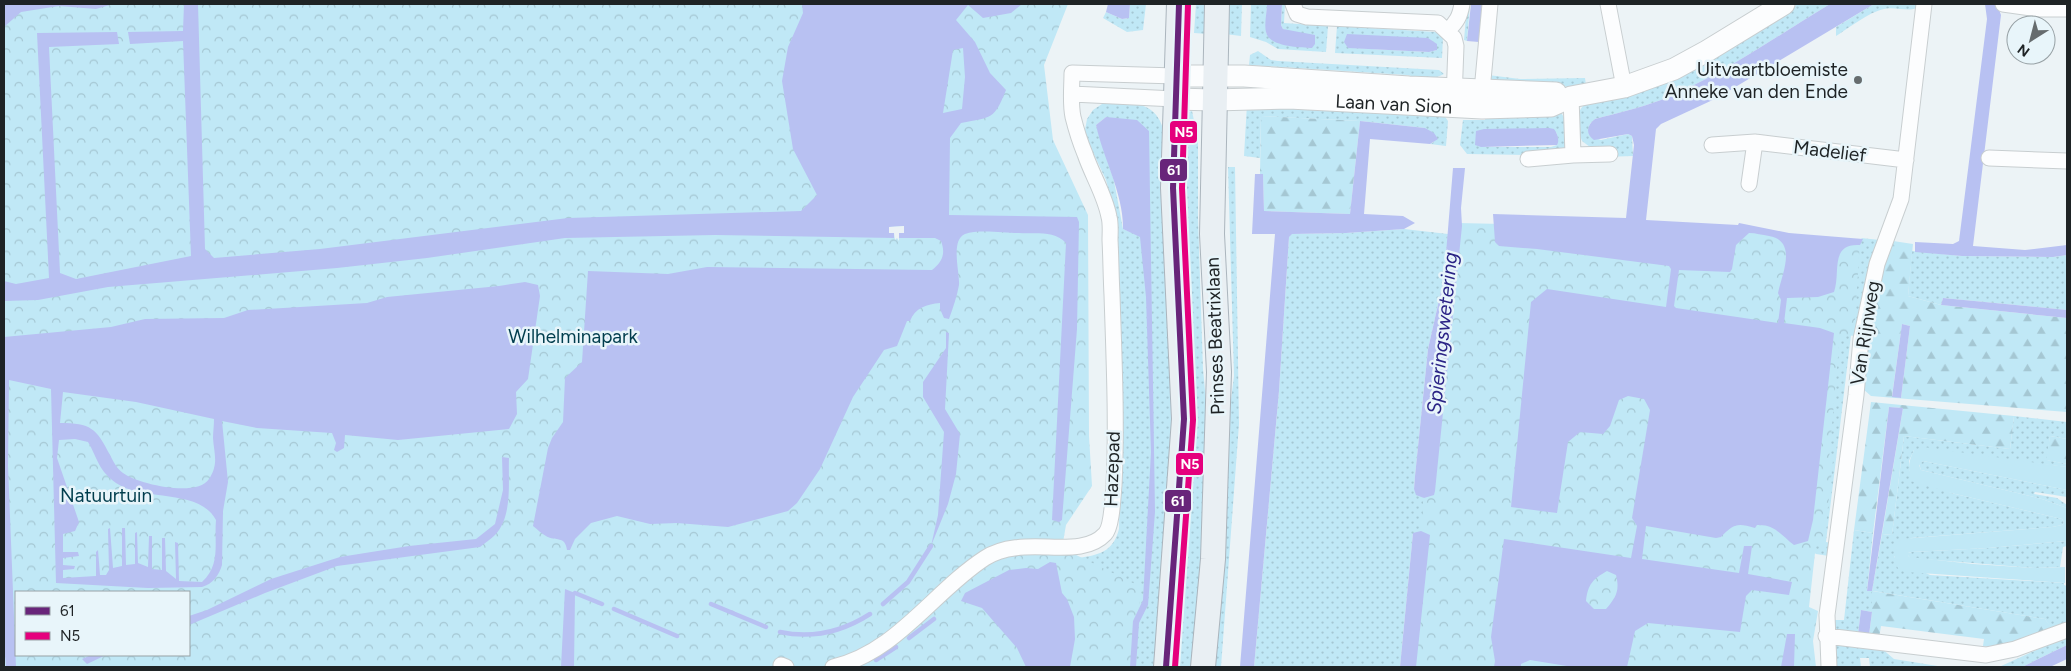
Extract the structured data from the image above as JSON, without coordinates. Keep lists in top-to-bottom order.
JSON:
{
  "streets": {
    "main road": ["Prinses Beatrixlaan"],
    "street": [
      "Laan van Sion",
      "Madelief",
      "Van Rijnweg",
      "Hazepad"
    ]
  },
  "crossings": [
    ["Laan van Sion", "Prinses Beatrixlaan"],
    ["Laan van Sion", "Hazepad"],
    ["Madelief", "Van Rijnweg"],
    ["Prinses Beatrixlaan", "Hazepad"]
  ],
  "water": ["Spieringswetering"],
  "parks": ["Wilhelminapark", "Natuurtuin"],
  "places": ["Uitvaartbloemiste Anneke van den Ende"],
  "lines": ["transit line 61", "transit line N5"],
  "legend": ["61", "N5"],
  "north": "bottom left"
}
